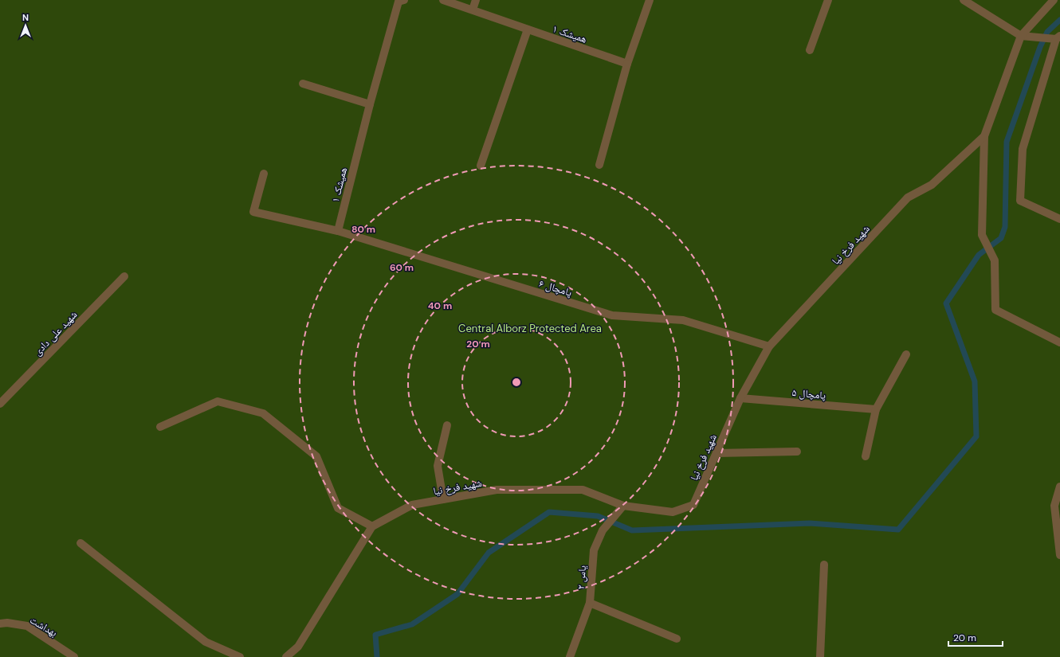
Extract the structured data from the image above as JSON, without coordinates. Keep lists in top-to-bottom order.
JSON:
{
  "streets": {
    "street": [
      "همیشک ۱",
      "شهید فرخ نیا",
      "پامچال ۶",
      "شهید علی دادی",
      "پامچال ۵",
      "یاس ۲",
      "بهداشت"
    ]
  },
  "crossings": [
    ["همیشک ۱", "پامچال ۶"],
    ["شهید فرخ نیا", "پامچال ۶"],
    ["شهید فرخ نیا", "پامچال ۵"],
    ["شهید فرخ نیا", "یاس ۲"]
  ],
  "parks": ["Central Alborz Protected Area"],
  "scale_bar": "20 m",
  "north": "top",
  "rings": [
    "80 m",
    "60 m",
    "40 m",
    "20 m"
  ]
}
